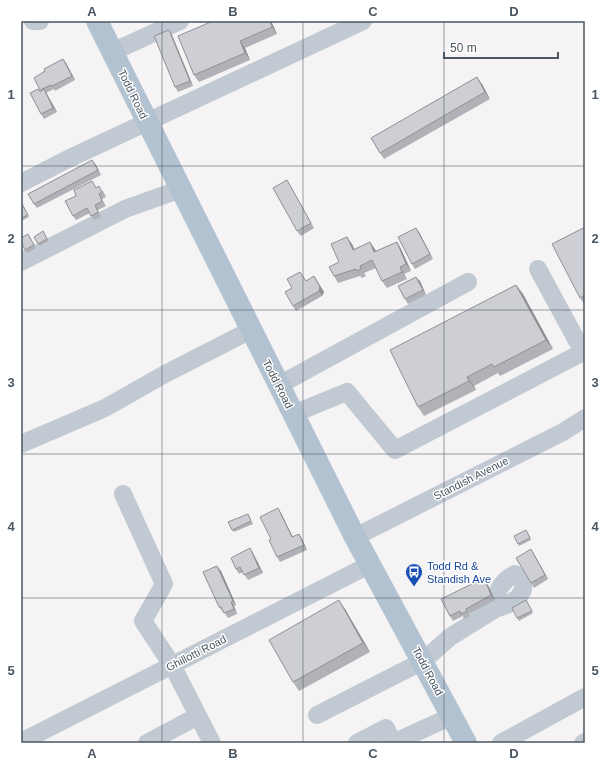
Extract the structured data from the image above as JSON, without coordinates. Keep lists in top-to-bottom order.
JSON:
{
  "streets": {
    "main road": ["Todd Road"],
    "street": ["Standish Avenue", "Ghillotti Road"]
  },
  "crossings": [
    ["Todd Road", "Standish Avenue"],
    ["Todd Road", "Ghillotti Road"]
  ],
  "places": {
    "bus stop": ["Todd Rd & Standish Ave"]
  },
  "scale_bar": "50 m",
  "grid": {
    "columns": [
      "A",
      "B",
      "C",
      "D"
    ],
    "rows": [
      "1",
      "2",
      "3",
      "4",
      "5"
    ]
  }
}
